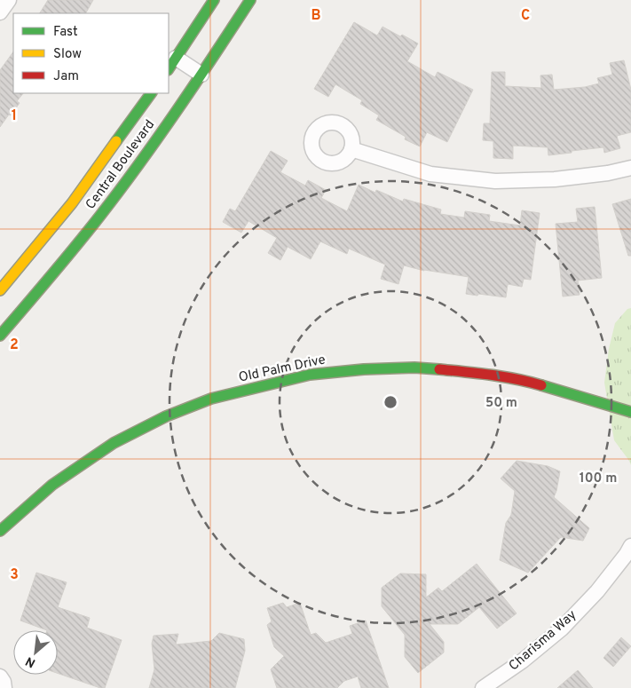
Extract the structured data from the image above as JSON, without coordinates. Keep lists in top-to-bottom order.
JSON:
{
  "streets": {
    "street": ["Central Boulevard", "Old Palm Drive", "Charisma Way"]
  },
  "legend": ["Fast", "Slow", "Jam"],
  "north": "bottom left",
  "grid": {
    "columns": ["B", "C"],
    "rows": ["1", "2", "3"]
  },
  "rings": ["50 m", "100 m"]
}
